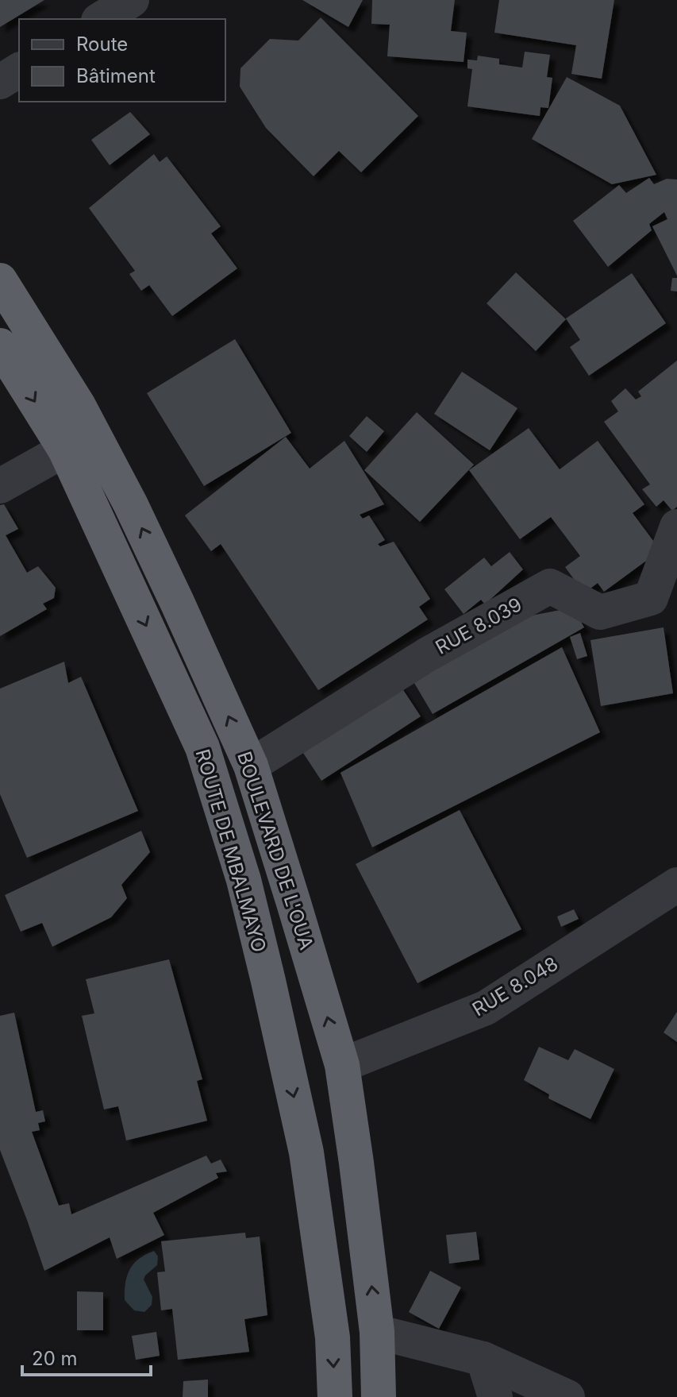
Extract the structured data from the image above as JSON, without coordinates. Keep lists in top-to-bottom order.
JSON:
{
  "streets": {
    "highway": ["ROUTE DE MBALMAYO", "BOULEVARD DE L'OUA"],
    "street": ["RUE 8.039", "RUE 8.048"]
  },
  "crossings": [
    ["RUE 8.039", "BOULEVARD DE L'OUA"],
    ["BOULEVARD DE L'OUA", "RUE 8.048"]
  ],
  "one_way": ["ROUTE DE MBALMAYO", "BOULEVARD DE L'OUA"],
  "legend": ["Route", "Bâtiment"],
  "scale_bar": "20 m"
}
